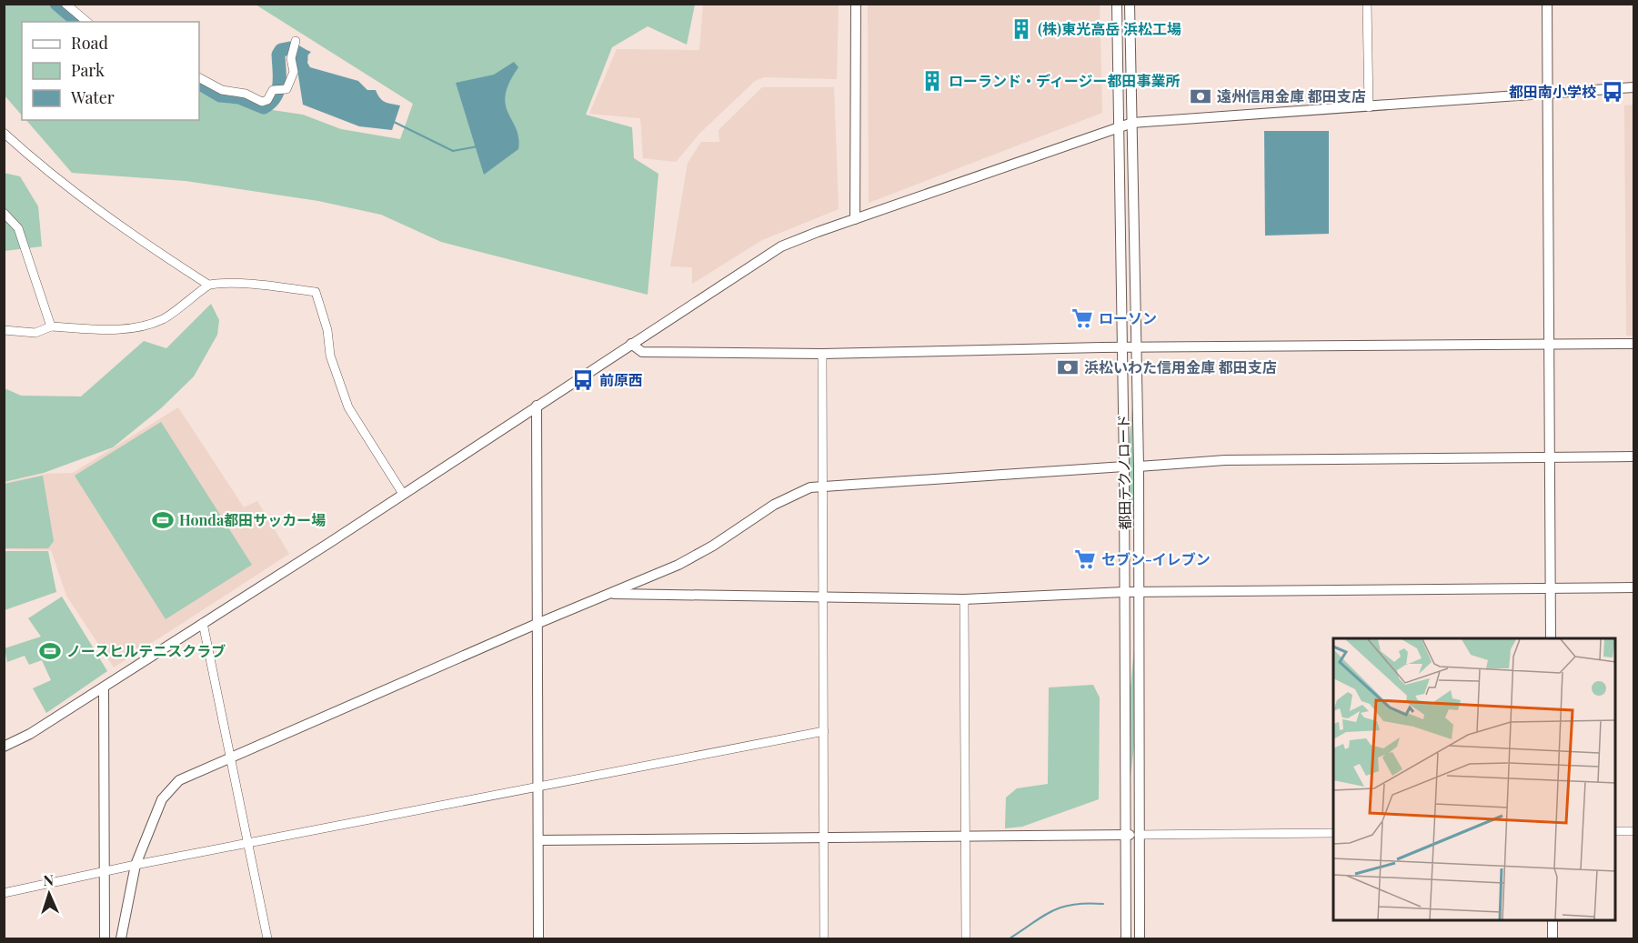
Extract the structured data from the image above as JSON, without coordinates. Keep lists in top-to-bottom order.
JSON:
{
  "streets": {
    "street": ["都田テクノロード"]
  },
  "places": {
    "building": ["(株)東光高岳 浜松工場", "ローランド・ディージー都田事業所"],
    "bus stop": ["都田南小学校", "前原西"],
    "bank": ["遠州信用金庫 都田支店", "浜松いわた信用金庫 都田支店"],
    "supermarket": ["ローソン", "セブン-イレブン"],
    "sports": ["Honda都田サッカー場", "ノースヒルテニスクラブ"]
  },
  "legend": ["Road", "Park", "Water"],
  "north": "top"
}
